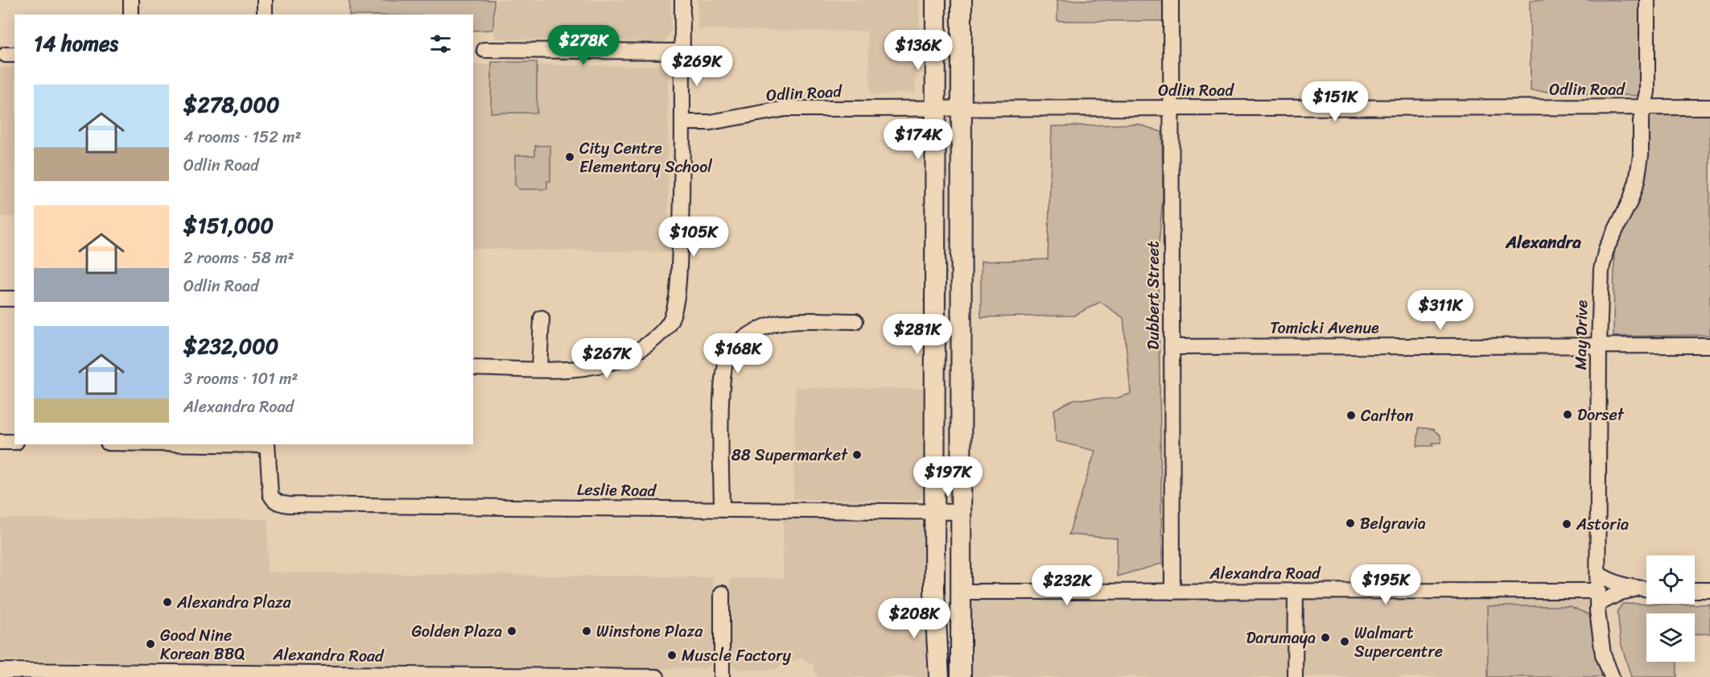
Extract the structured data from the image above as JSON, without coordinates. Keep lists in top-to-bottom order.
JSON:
{
  "streets": {
    "street": [
      "Odlin Road",
      "Dubbert Street",
      "Tomicki Avenue",
      "May Drive",
      "Leslie Road",
      "Alexandra Road"
    ]
  },
  "crossings": [
    ["Odlin Road", "Dubbert Street"],
    ["Odlin Road", "May Drive"],
    ["Dubbert Street", "Tomicki Avenue"],
    ["Dubbert Street", "Alexandra Road"],
    ["Tomicki Avenue", "May Drive"],
    ["May Drive", "Alexandra Road"]
  ],
  "districts": ["Alexandra"],
  "places": [
    "City Centre Elementary School",
    "Dorset",
    "Carlton",
    "88 Supermarket",
    "Belgravia",
    "Astoria",
    "Alexandra Plaza",
    "Golden Plaza",
    "Winstone Plaza",
    "Darumaya",
    "Walmart Supercentre",
    "Good Nine Korean BBQ",
    "Muscle Factory"
  ],
  "page": {
    "heading": "14 homes",
    "price": [
      "$278K",
      "$136K",
      "$269K",
      "$151K",
      "$174K",
      "$105K",
      "$311K",
      "$281K",
      "$168K",
      "$267K",
      "$197K",
      "$195K",
      "$232K",
      "$208K"
    ],
    "list": [
      {
        "name": "$278,000",
        "note": "4 rooms · 152 m² · Odlin Road"
      },
      {
        "name": "$151,000",
        "note": "2 rooms · 58 m² · Odlin Road"
      },
      {
        "name": "$232,000",
        "note": "3 rooms · 101 m² · Alexandra Road"
      }
    ]
  }
}
